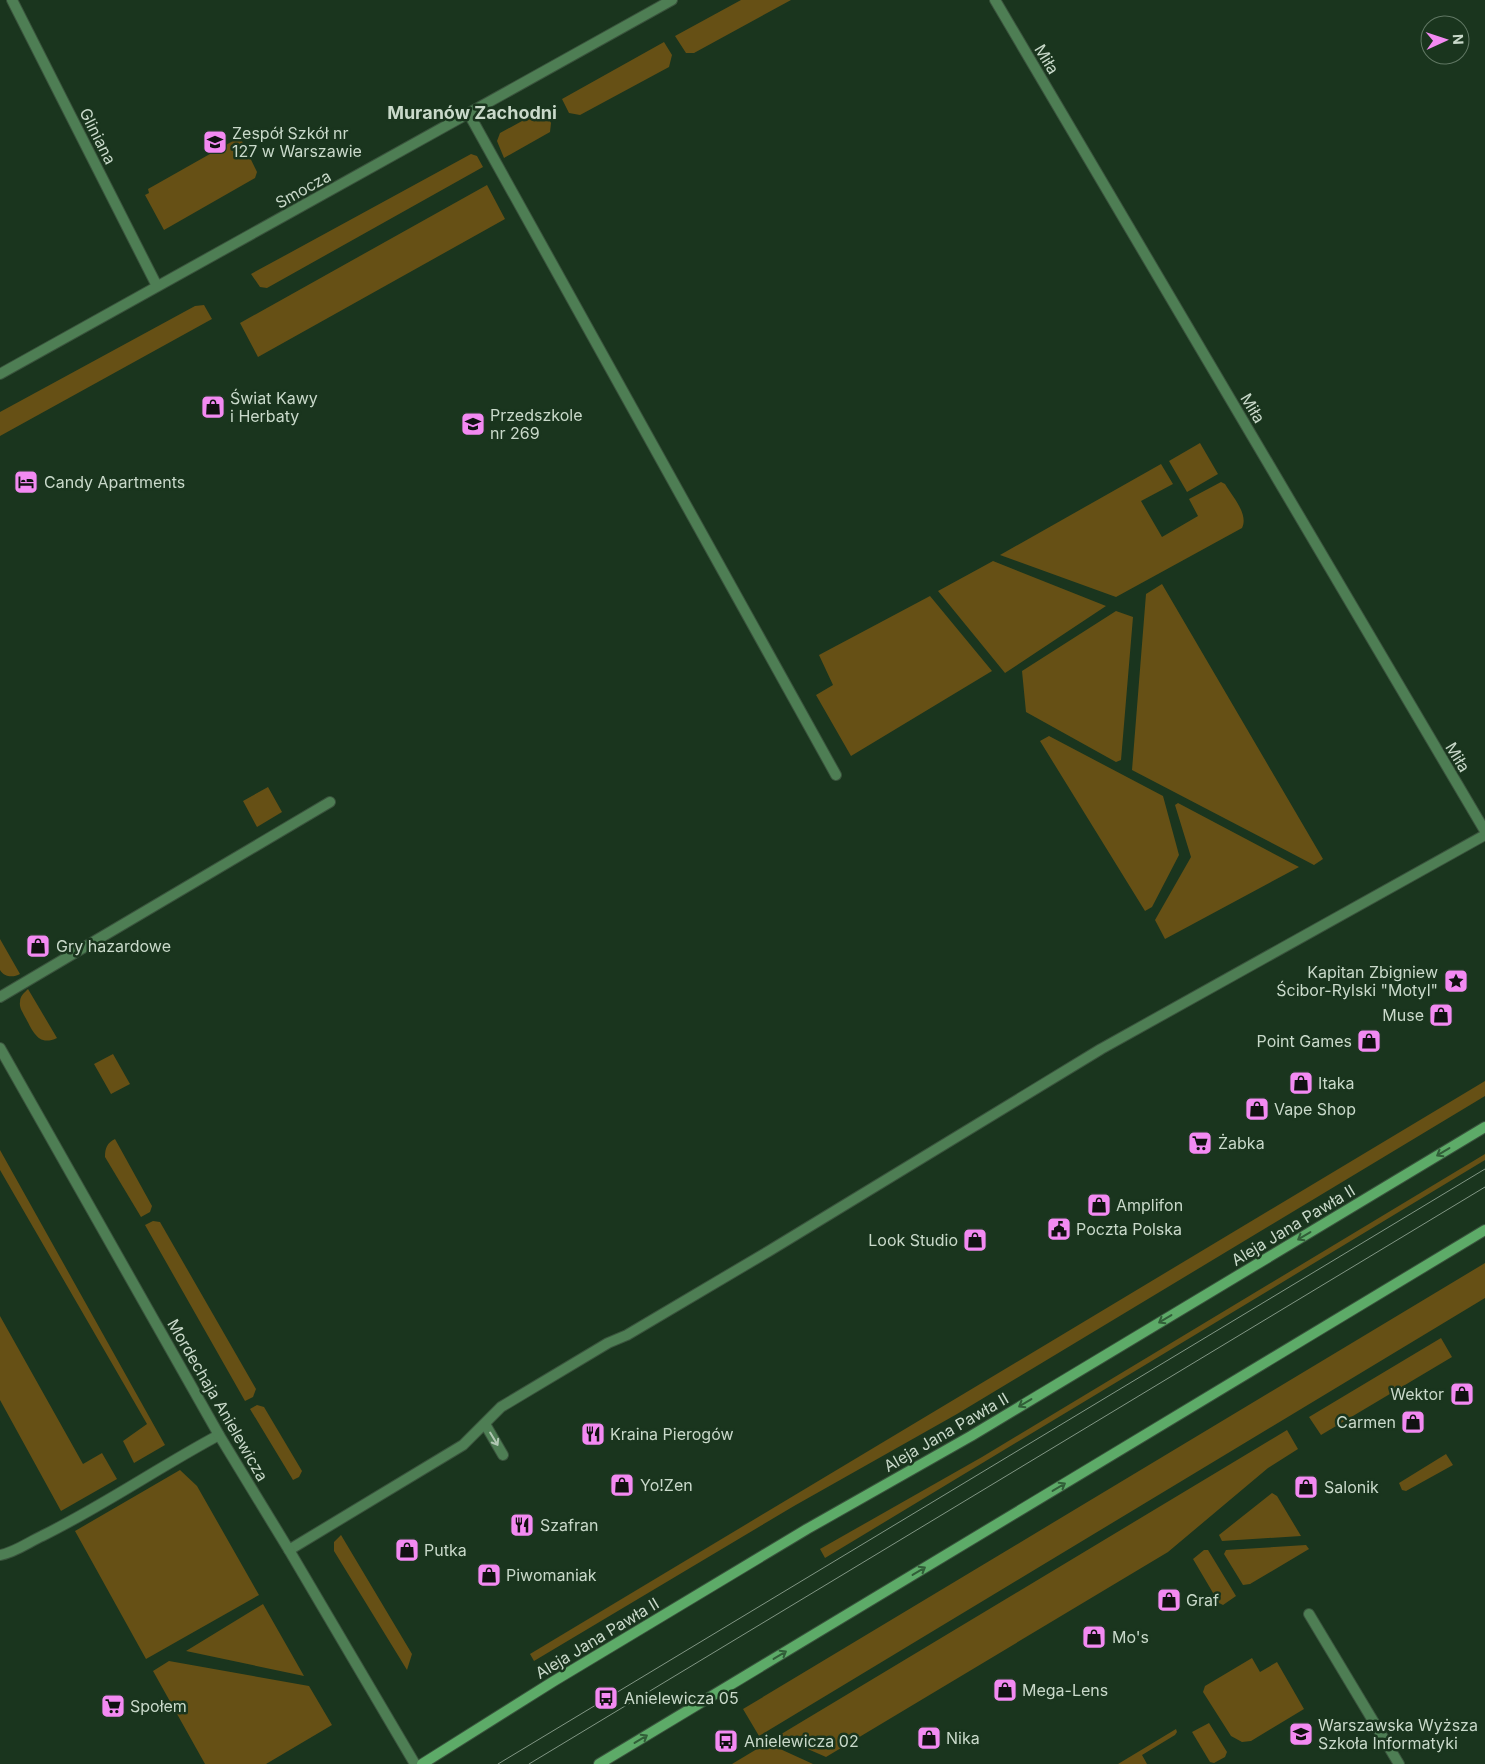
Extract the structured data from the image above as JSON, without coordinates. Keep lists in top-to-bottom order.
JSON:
{
  "streets": {
    "main road": ["Aleja Jana Pawła II"],
    "street": [
      "Miła",
      "Gliniana",
      "Smocza",
      "Mordechaja Anielewicza"
    ]
  },
  "crossings": [
    ["Gliniana", "Smocza"]
  ],
  "districts": ["Muranów Zachodni"],
  "places": {
    "school or university": ["Zespół Szkół nr 127 w Warszawie", "Przedszkole nr 269", "Warszawska Wyższa Szkoła Informatyki"],
    "shop": [
      "Świat Kawy i Herbaty",
      "Gry hazardowe",
      "Muse",
      "Point Games",
      "Itaka",
      "Vape Shop",
      "Amplifon",
      "Look Studio",
      "Wektor",
      "Carmen",
      "Yo!Zen",
      "Salonik",
      "Putka",
      "Piwomaniak",
      "Graf",
      "Mo's",
      "Mega-Lens",
      "Nika"
    ],
    "hotel": ["Candy Apartments"],
    "place": ["Kapitan Zbigniew Ścibor-Rylski \"Motyl\""],
    "supermarket": ["Żabka", "Społem"],
    "public building": ["Poczta Polska"],
    "restaurant": ["Kraina Pierogów", "Szafran"],
    "bus stop": ["Anielewicza 05", "Anielewicza 02"]
  },
  "north": "right"
}
